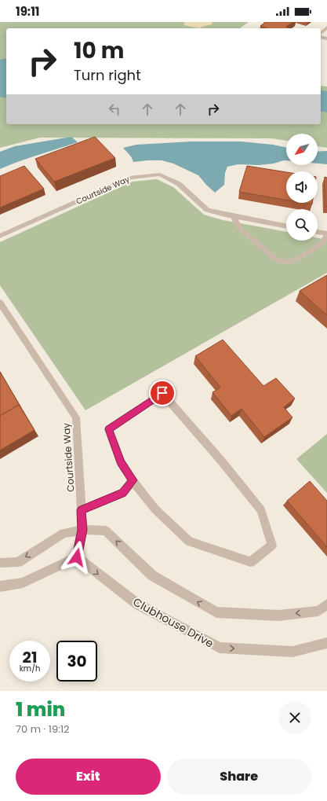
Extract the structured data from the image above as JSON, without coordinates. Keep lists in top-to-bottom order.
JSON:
{
  "streets": {
    "street": ["Courtside Way", "Clubhouse Drive"]
  },
  "crossings": [
    ["Courtside Way", "Clubhouse Drive"]
  ],
  "north": "bottom left",
  "page": {
    "status": "19:11",
    "turn": ["10 m", "Turn right"],
    "speed": "21 km/h",
    "limit": "30",
    "heading": ["1 min", "70 m · 19:12"],
    "buttons": ["Exit", "Share"]
  }
}
